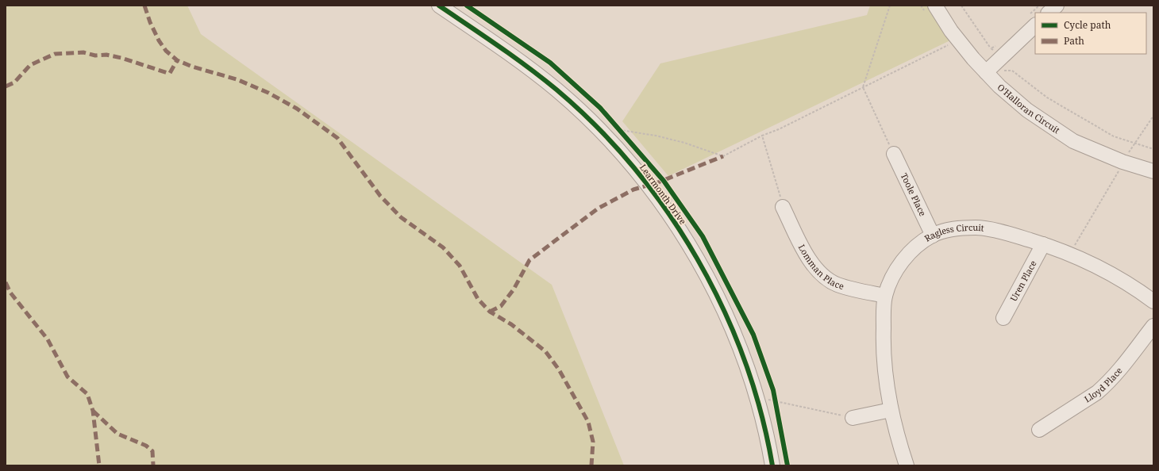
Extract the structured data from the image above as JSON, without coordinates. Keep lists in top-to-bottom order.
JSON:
{
  "streets": {
    "street": [
      "O'Halloran Circuit",
      "Learmonth Drive",
      "Toole Place",
      "Ragless Circuit",
      "Lomman Place",
      "Uren Place",
      "Lloyd Place"
    ]
  },
  "crossings": [
    ["Toole Place", "Ragless Circuit"],
    ["Ragless Circuit", "Lomman Place"],
    ["Ragless Circuit", "Uren Place"]
  ],
  "legend": ["Cycle path", "Path"]
}
